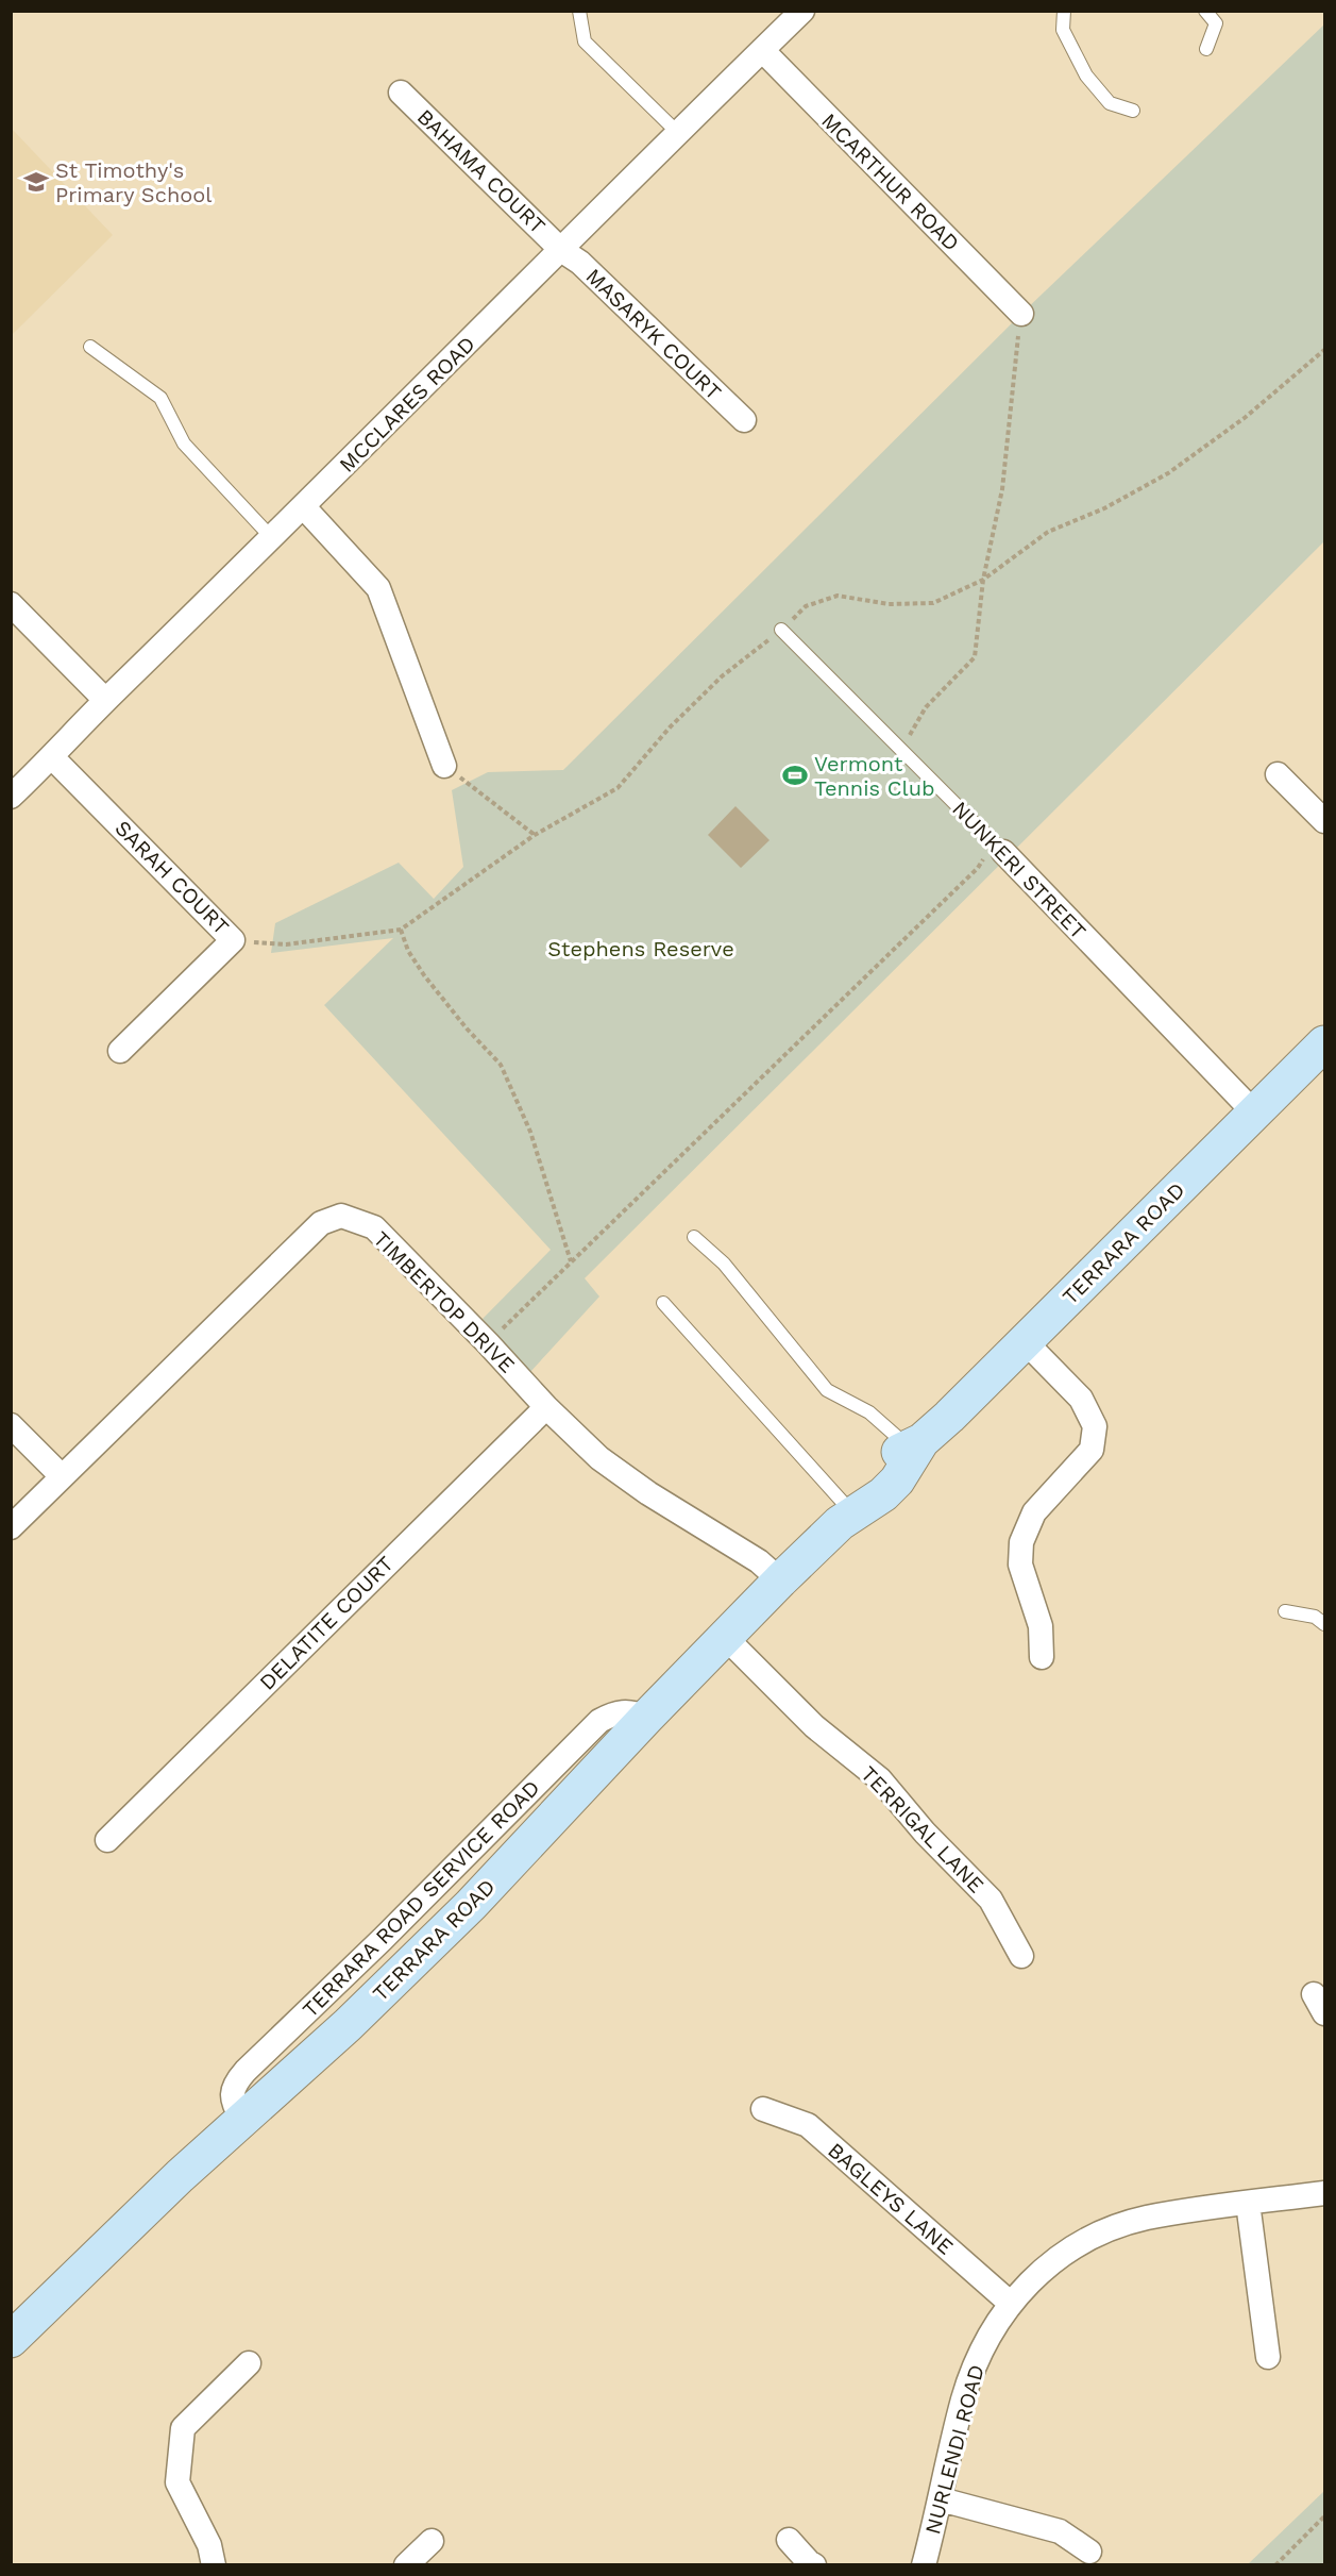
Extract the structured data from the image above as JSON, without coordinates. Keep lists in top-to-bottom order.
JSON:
{
  "streets": {
    "main road": ["TERRARA ROAD"],
    "street": [
      "BAHAMA COURT",
      "MCARTHUR ROAD",
      "MASARYK COURT",
      "MCCLARES ROAD",
      "NUNKERI STREET",
      "SARAH COURT",
      "TIMBERTOP DRIVE",
      "DELATITE COURT",
      "TERRIGAL LANE",
      "BAGLEYS LANE",
      "NURLENDI ROAD"
    ]
  },
  "crossings": [
    ["BAHAMA COURT", "MASARYK COURT"],
    ["BAHAMA COURT", "MCCLARES ROAD"],
    ["MCARTHUR ROAD", "MCCLARES ROAD"],
    ["MASARYK COURT", "MCCLARES ROAD"],
    ["MCCLARES ROAD", "SARAH COURT"],
    ["NUNKERI STREET", "TERRARA ROAD"],
    ["TERRARA ROAD", "TIMBERTOP DRIVE"],
    ["TERRARA ROAD", "TERRIGAL LANE"],
    ["TIMBERTOP DRIVE", "DELATITE COURT"],
    ["BAGLEYS LANE", "NURLENDI ROAD"]
  ],
  "parks": ["Stephens Reserve"],
  "places": {
    "school or university": ["St Timothy's Primary School"],
    "sports": ["Vermont Tennis Club"]
  }
}
